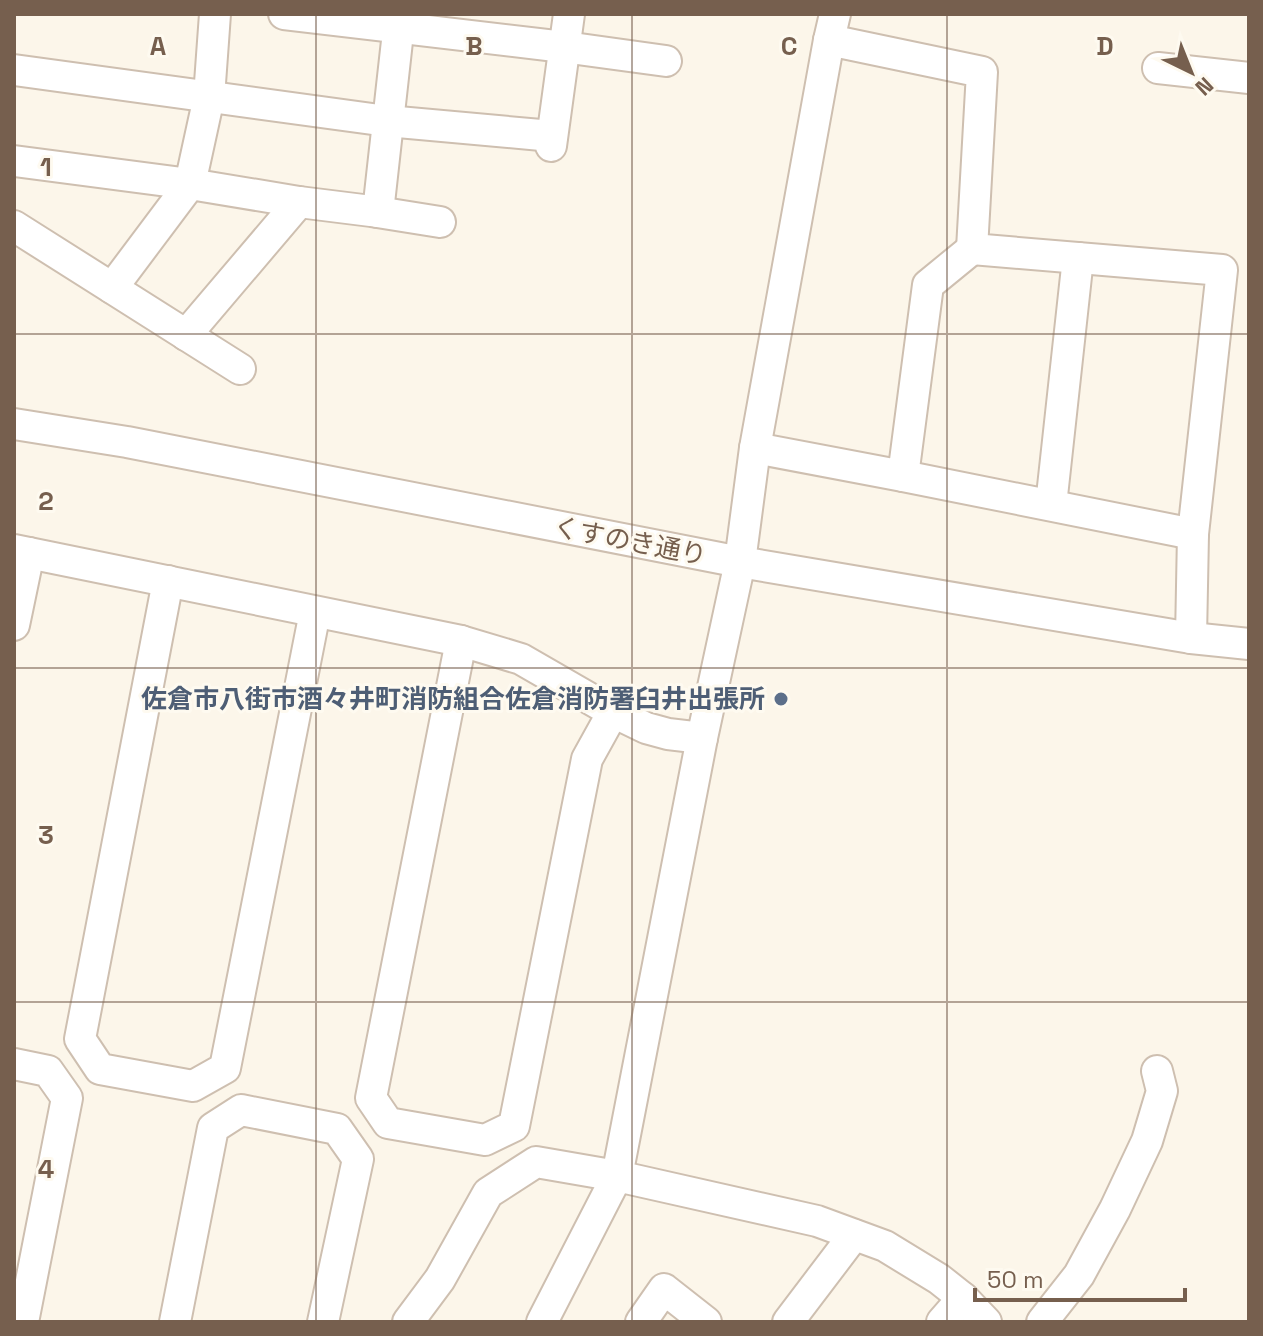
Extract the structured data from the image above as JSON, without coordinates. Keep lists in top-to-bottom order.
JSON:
{
  "streets": {
    "street": ["くすのき通り"]
  },
  "places": ["佐倉市八街市酒々井町消防組合佐倉消防署臼井出張所"],
  "scale_bar": "50 m",
  "north": "bottom right",
  "grid": {
    "columns": [
      "A",
      "B",
      "C",
      "D"
    ],
    "rows": [
      "1",
      "2",
      "3",
      "4"
    ]
  }
}
